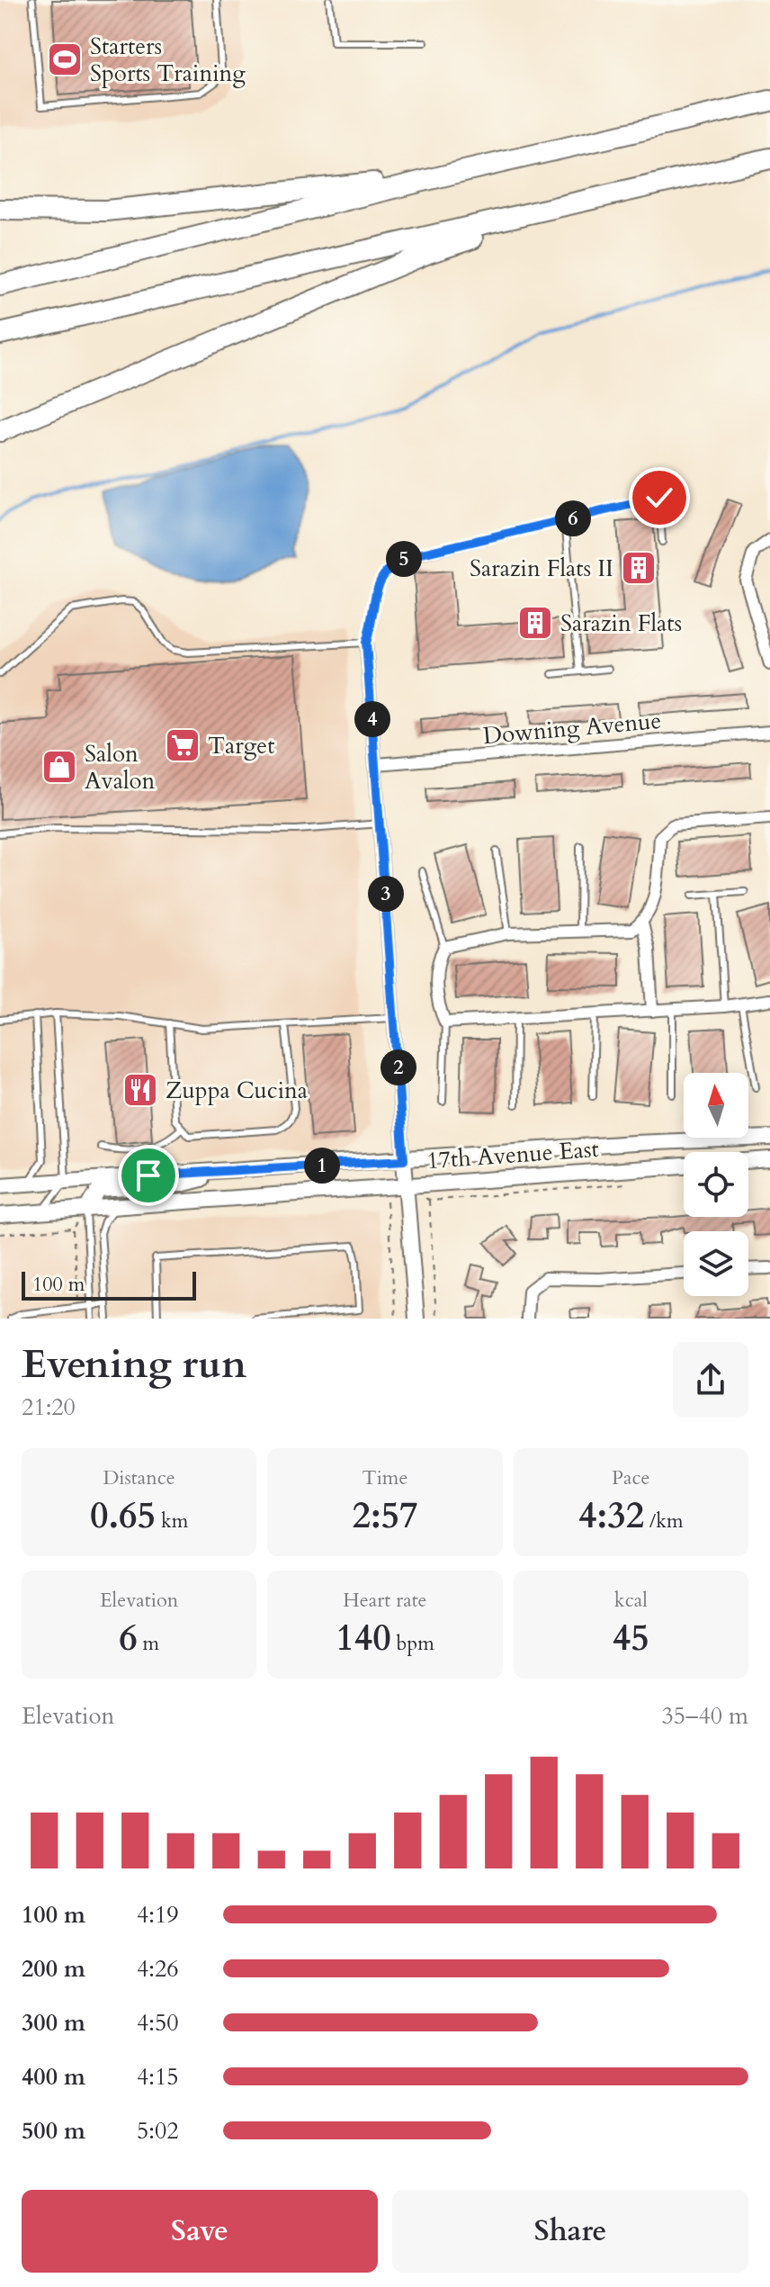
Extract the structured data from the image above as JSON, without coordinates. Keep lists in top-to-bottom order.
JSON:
{
  "streets": {
    "street": ["Downing Avenue", "17th Avenue East"]
  },
  "places": {
    "sports": ["Starters Sports Training"],
    "building": ["Sarazin Flats II", "Sarazin Flats"],
    "supermarket": ["Target"],
    "shop": ["Salon Avalon"],
    "restaurant": ["Zuppa Cucina"]
  },
  "scale_bar": "100 m",
  "north": "top",
  "page": {
    "pins": [
      "6",
      "5",
      "4",
      "3",
      "2",
      "1"
    ],
    "scale": "100 m",
    "heading": ["Evening run", "21:20"],
    "stats": [
      ["Distance", "0.65 km"],
      ["Time", "2:57"],
      ["Pace", "4:32 /km"],
      ["Elevation", "6 m"],
      ["Heart rate", "140 bpm"],
      ["kcal", "45"]
    ],
    "chart": ["Elevation", "35–40 m"],
    "list": [
      {
        "name": "100 m",
        "note": "4:19"
      },
      {
        "name": "200 m",
        "note": "4:26"
      },
      {
        "name": "300 m",
        "note": "4:50"
      },
      {
        "name": "400 m",
        "note": "4:15"
      },
      {
        "name": "500 m",
        "note": "5:02"
      }
    ],
    "buttons": ["Save", "Share"]
  }
}
